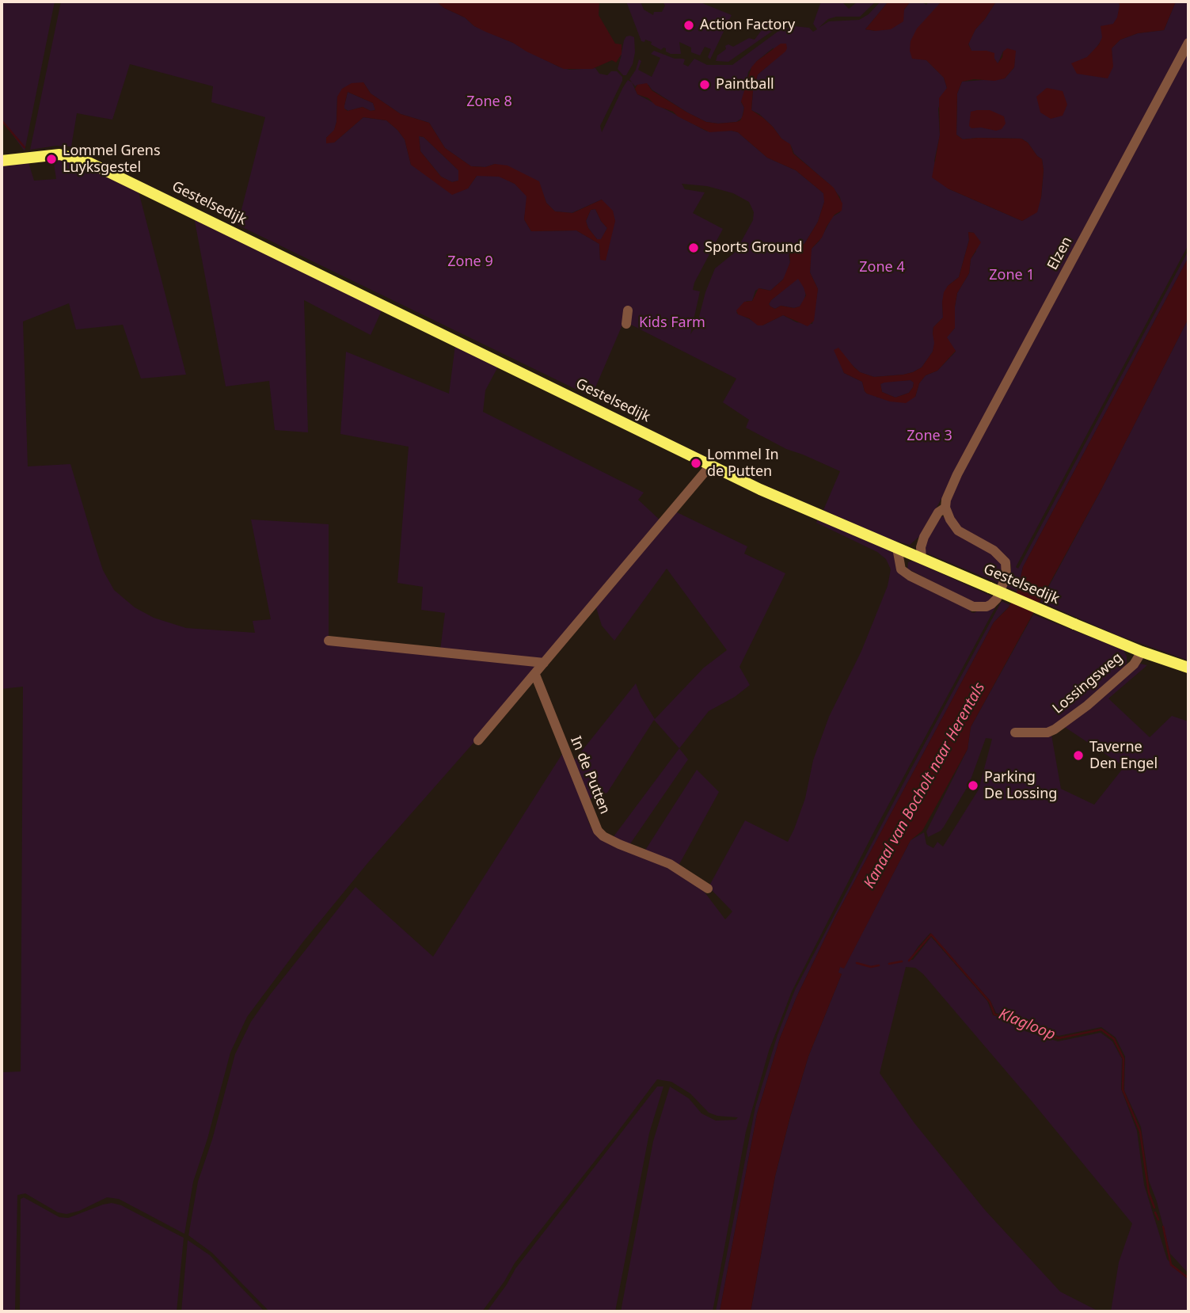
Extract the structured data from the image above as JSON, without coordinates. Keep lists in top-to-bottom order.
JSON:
{
  "streets": {
    "main road": ["Gestelsedijk"],
    "street": ["Elzen", "Lossingsweg", "In de Putten"]
  },
  "crossings": [
    ["Gestelsedijk", "Elzen"],
    ["Gestelsedijk", "Lossingsweg"]
  ],
  "water": ["Kanaal van Bocholt naar Herentals", "Klagloop"],
  "parks": [
    "Zone 8",
    "Zone 9",
    "Zone 4",
    "Zone 1",
    "Kids Farm",
    "Zone 3"
  ],
  "places": [
    "Action Factory",
    "Paintball",
    "Lommel Grens Luyksgestel",
    "Sports Ground",
    "Lommel In de Putten",
    "Taverne Den Engel",
    "Parking De Lossing"
  ]
}
